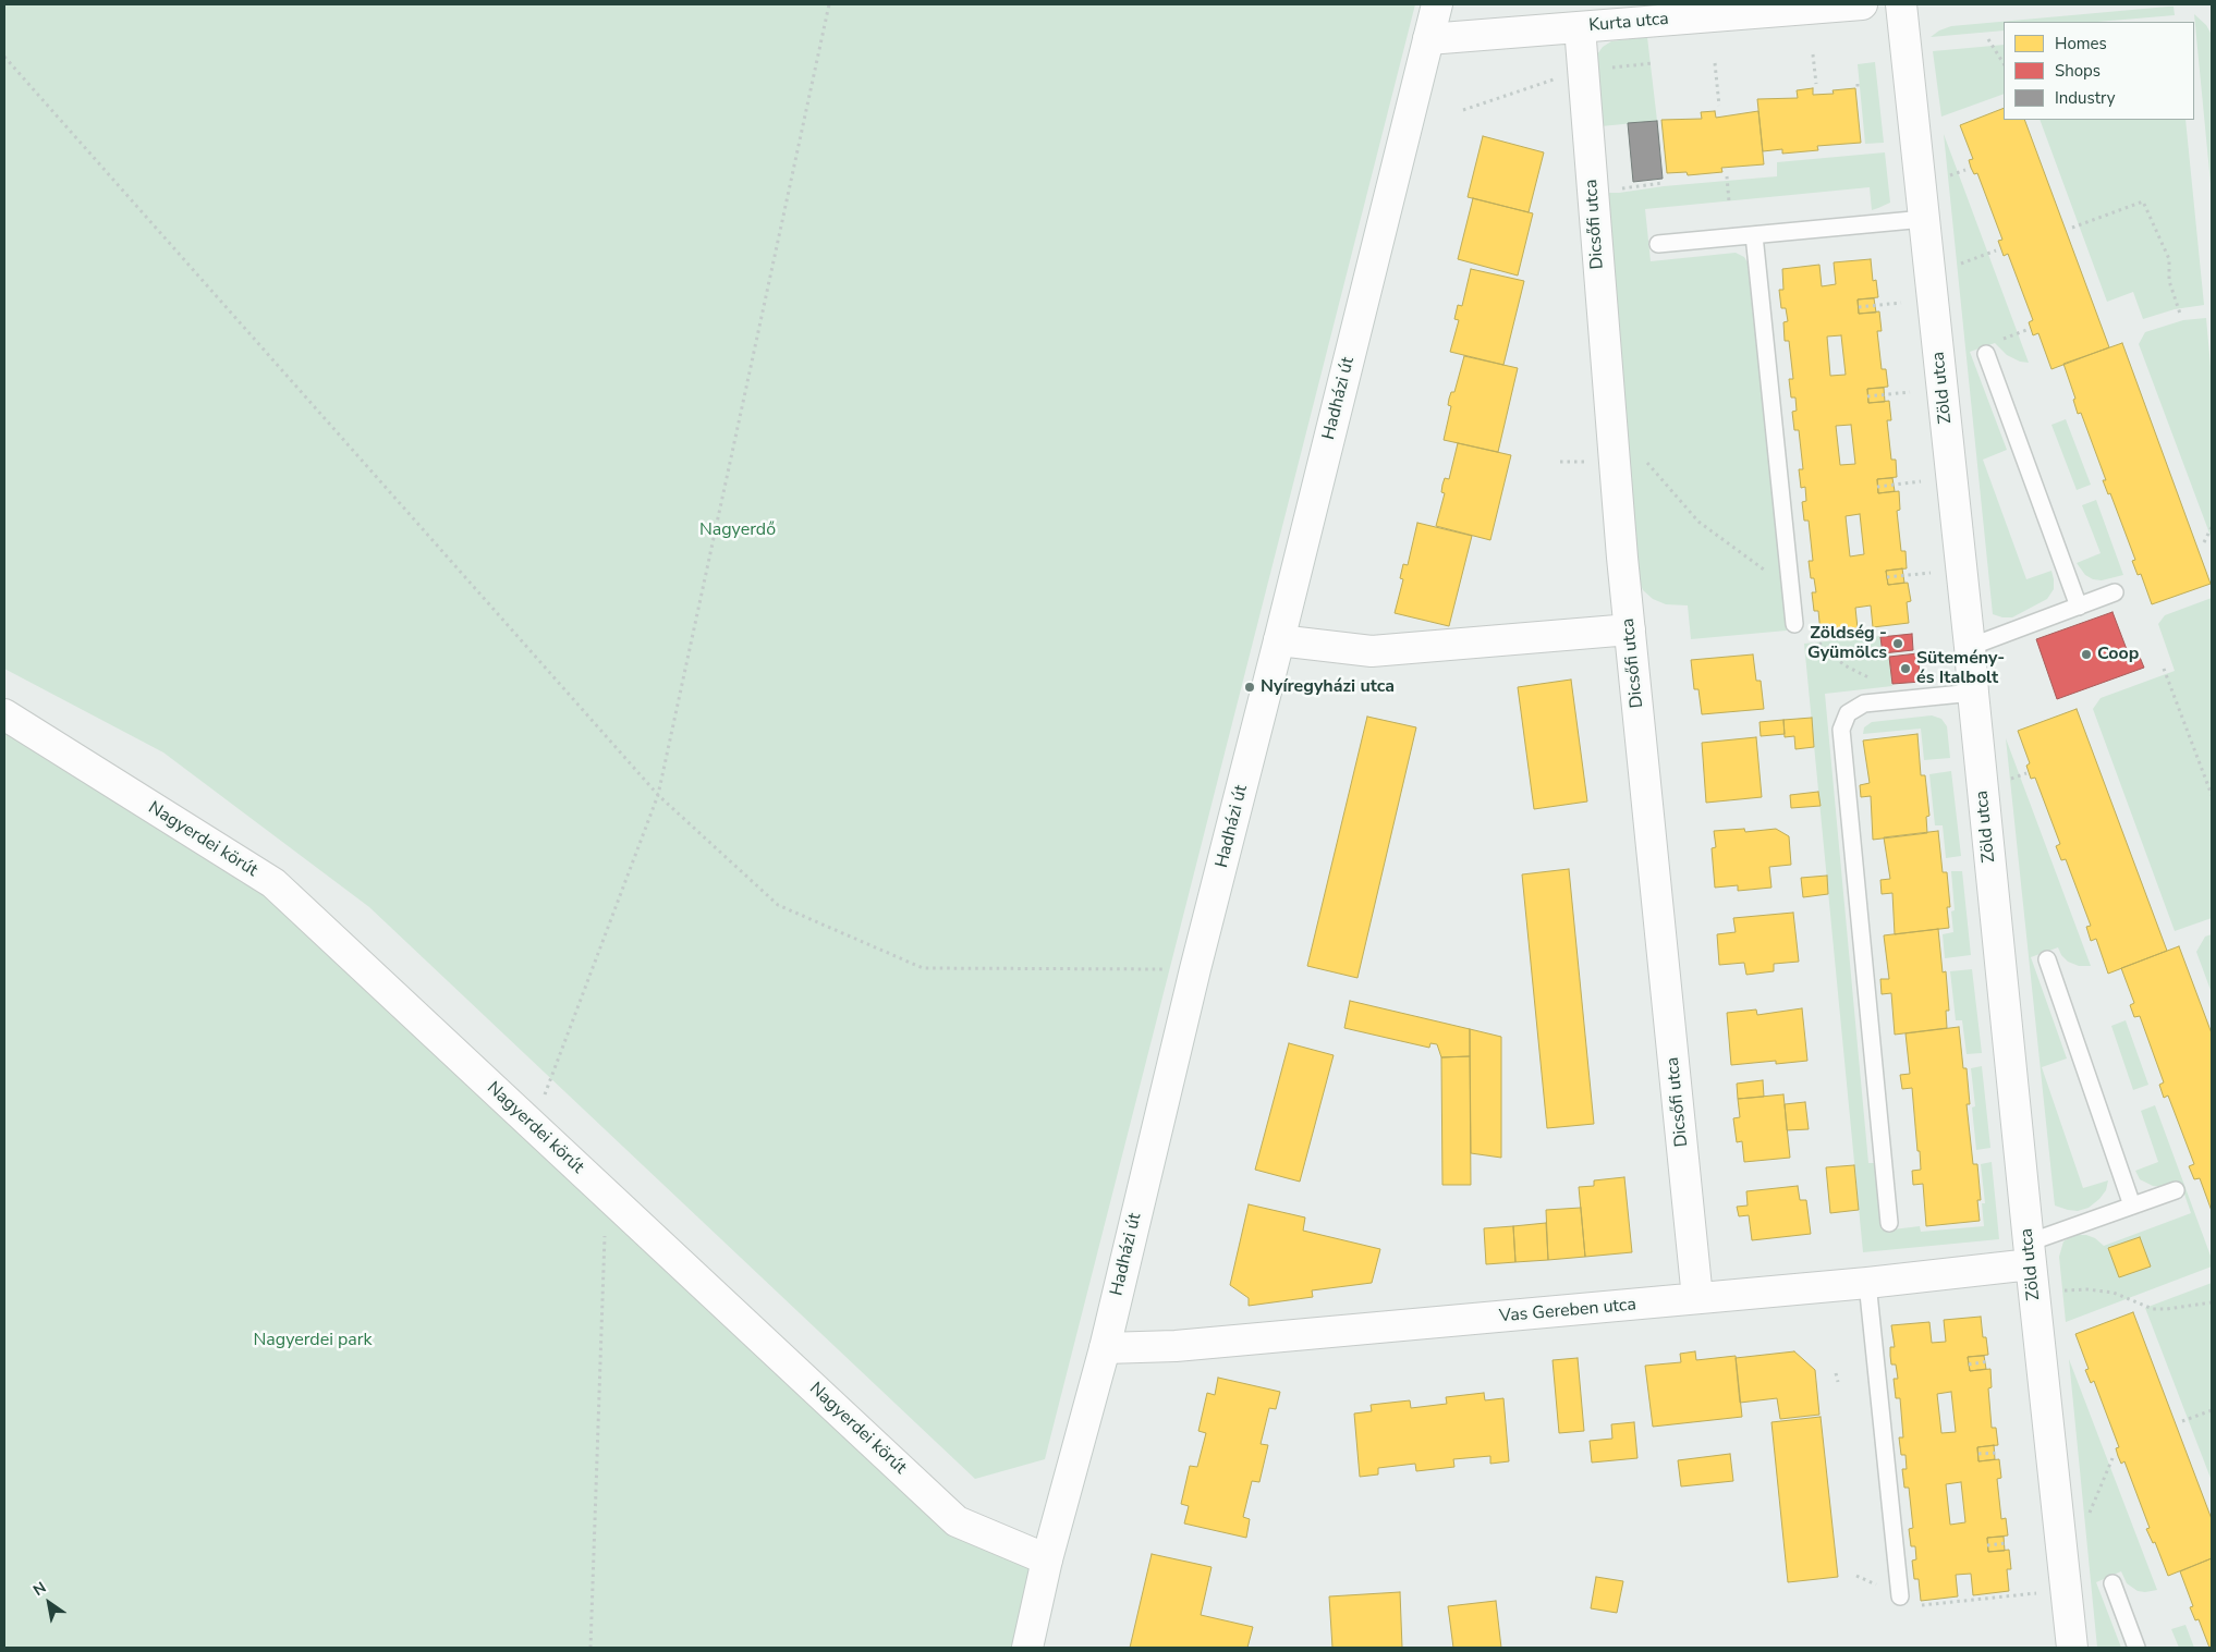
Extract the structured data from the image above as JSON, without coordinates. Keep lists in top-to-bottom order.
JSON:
{
  "streets": {
    "street": [
      "Kurta utca",
      "Dicsőfi utca",
      "Zöld utca",
      "Hadházi út",
      "Nagyerdei körút",
      "Vas Gereben utca"
    ]
  },
  "crossings": [
    ["Kurta utca", "Dicsőfi utca"],
    ["Kurta utca", "Hadházi út"],
    ["Dicsőfi utca", "Vas Gereben utca"],
    ["Zöld utca", "Vas Gereben utca"],
    ["Hadházi út", "Nagyerdei körút"],
    ["Hadházi út", "Vas Gereben utca"]
  ],
  "parks": ["Nagyerdő", "Nagyerdei park"],
  "places": [
    "Zöldség - Gyümölcs",
    "Coop",
    "Sütemény- és Italbolt",
    "Nyíregyházi utca"
  ],
  "legend": ["Homes", "Shops", "Industry"],
  "north": "top left"
}
